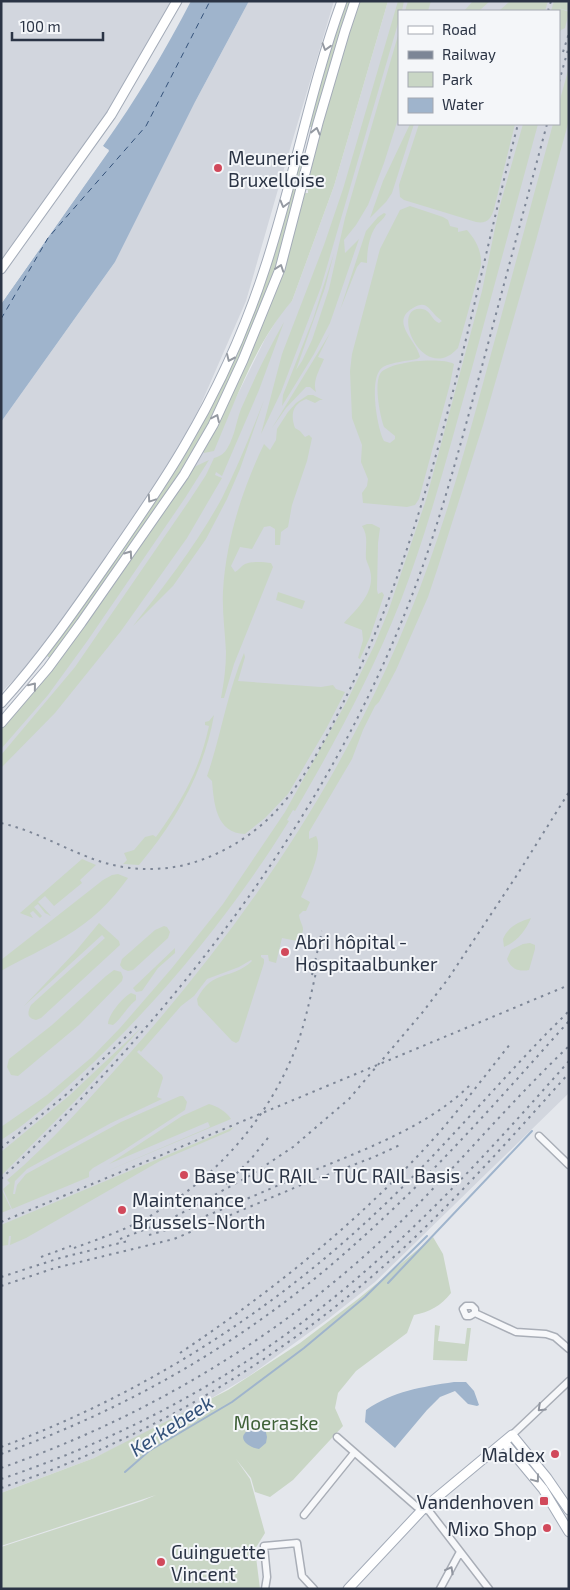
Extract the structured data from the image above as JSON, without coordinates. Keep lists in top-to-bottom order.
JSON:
{
  "water": ["Kerkebeek"],
  "parks": ["Moeraske"],
  "places": {
    "other": [
      "Meunerie Bruxelloise",
      "Abri hôpital - Hospitaalbunker",
      "Base TUC RAIL - TUC RAIL Basis",
      "Maintenance Brussels-North",
      "Maldex",
      "Mixo Shop",
      "Guinguette Vincent"
    ],
    "transit": ["Vandenhoven"]
  },
  "legend": [
    "Road",
    "Railway",
    "Park",
    "Water"
  ],
  "scale_bar": "100 m"
}
